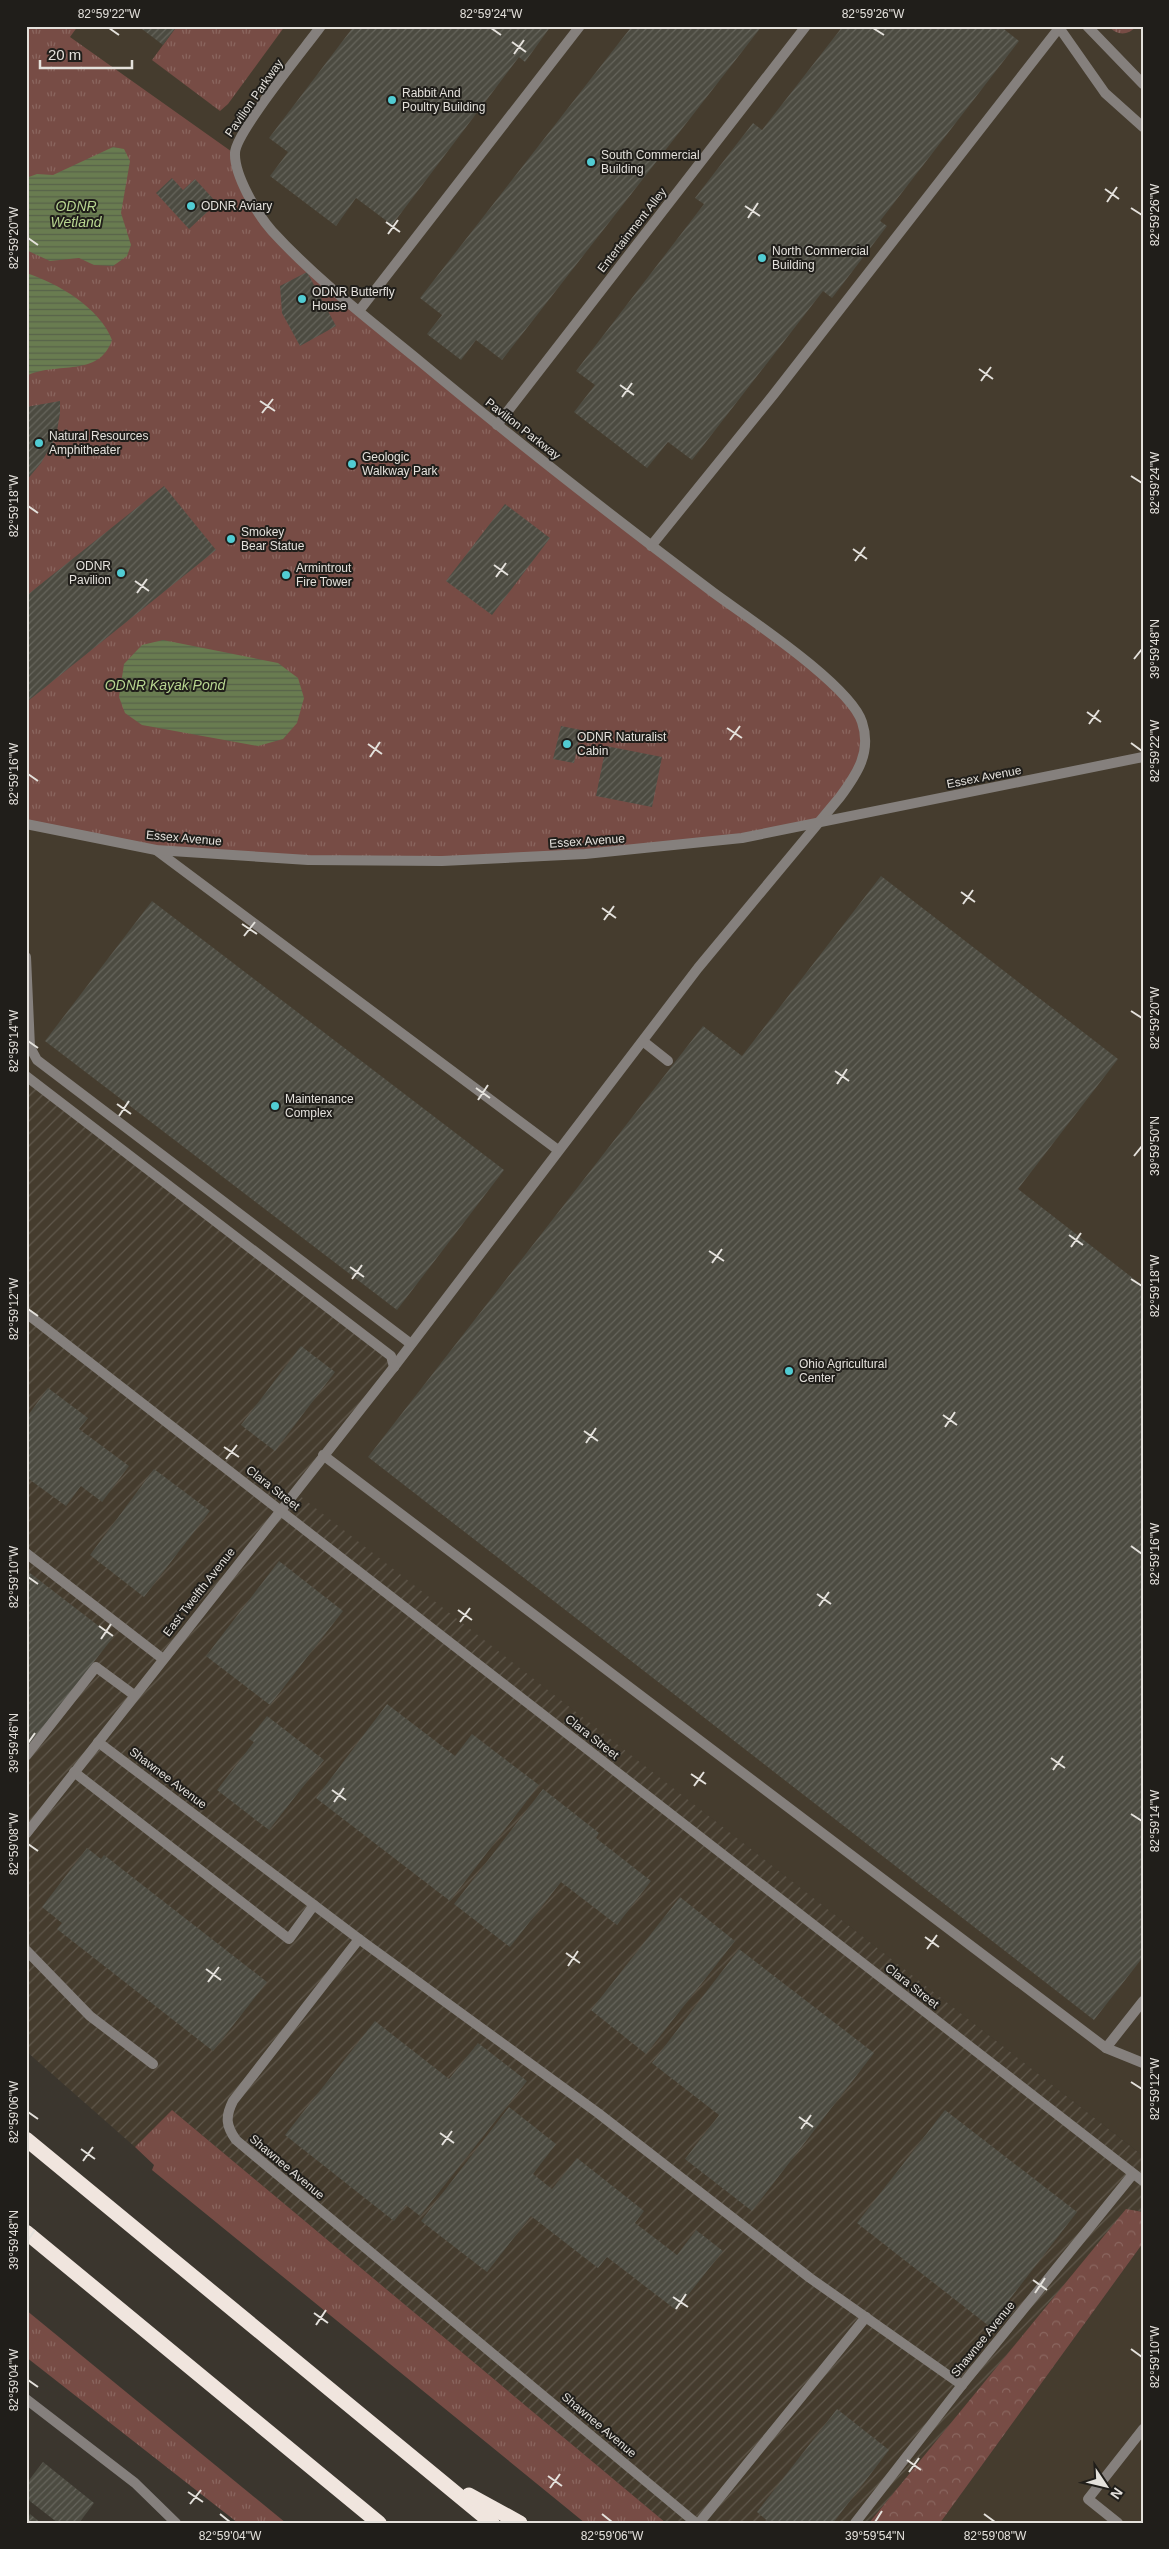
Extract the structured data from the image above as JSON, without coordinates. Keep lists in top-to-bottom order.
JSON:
{
  "streets": {
    "street": [
      "Pavilion Parkway",
      "Entertainment Alley",
      "Essex Avenue",
      "Clara Street",
      "East Twelfth Avenue",
      "Shawnee Avenue"
    ]
  },
  "crossings": [
    ["Pavilion Parkway", "Entertainment Alley"],
    ["Pavilion Parkway", "Essex Avenue"],
    ["Pavilion Parkway", "East Twelfth Avenue"],
    ["Clara Street", "East Twelfth Avenue"],
    ["Clara Street", "Shawnee Avenue"],
    ["East Twelfth Avenue", "Shawnee Avenue"]
  ],
  "water": ["ODNR Wetland", "ODNR Kayak Pond"],
  "places": [
    "Rabbit And Poultry Building",
    "South Commercial Building",
    "ODNR Aviary",
    "North Commercial Building",
    "ODNR Butterfly House",
    "Natural Resources Amphitheater",
    "Geologic Walkway Park",
    "Smokey Bear Statue",
    "ODNR Pavilion",
    "Armintrout Fire Tower",
    "ODNR Naturalist Cabin",
    "Maintenance Complex",
    "Ohio Agricultural Center"
  ],
  "scale_bar": "20 m",
  "north": "bottom right",
  "coordinates": [
    "82°59'22\"W",
    "82°59'24\"W",
    "82°59'26\"W",
    "82°59'20\"W",
    "82°59'18\"W",
    "39°59'48\"N",
    "82°59'16\"W",
    "82°59'14\"W",
    "39°59'50\"N",
    "82°59'12\"W",
    "82°59'10\"W",
    "39°59'46\"N",
    "82°59'08\"W",
    "82°59'06\"W",
    "82°59'04\"W",
    "39°59'54\"N"
  ]
}
